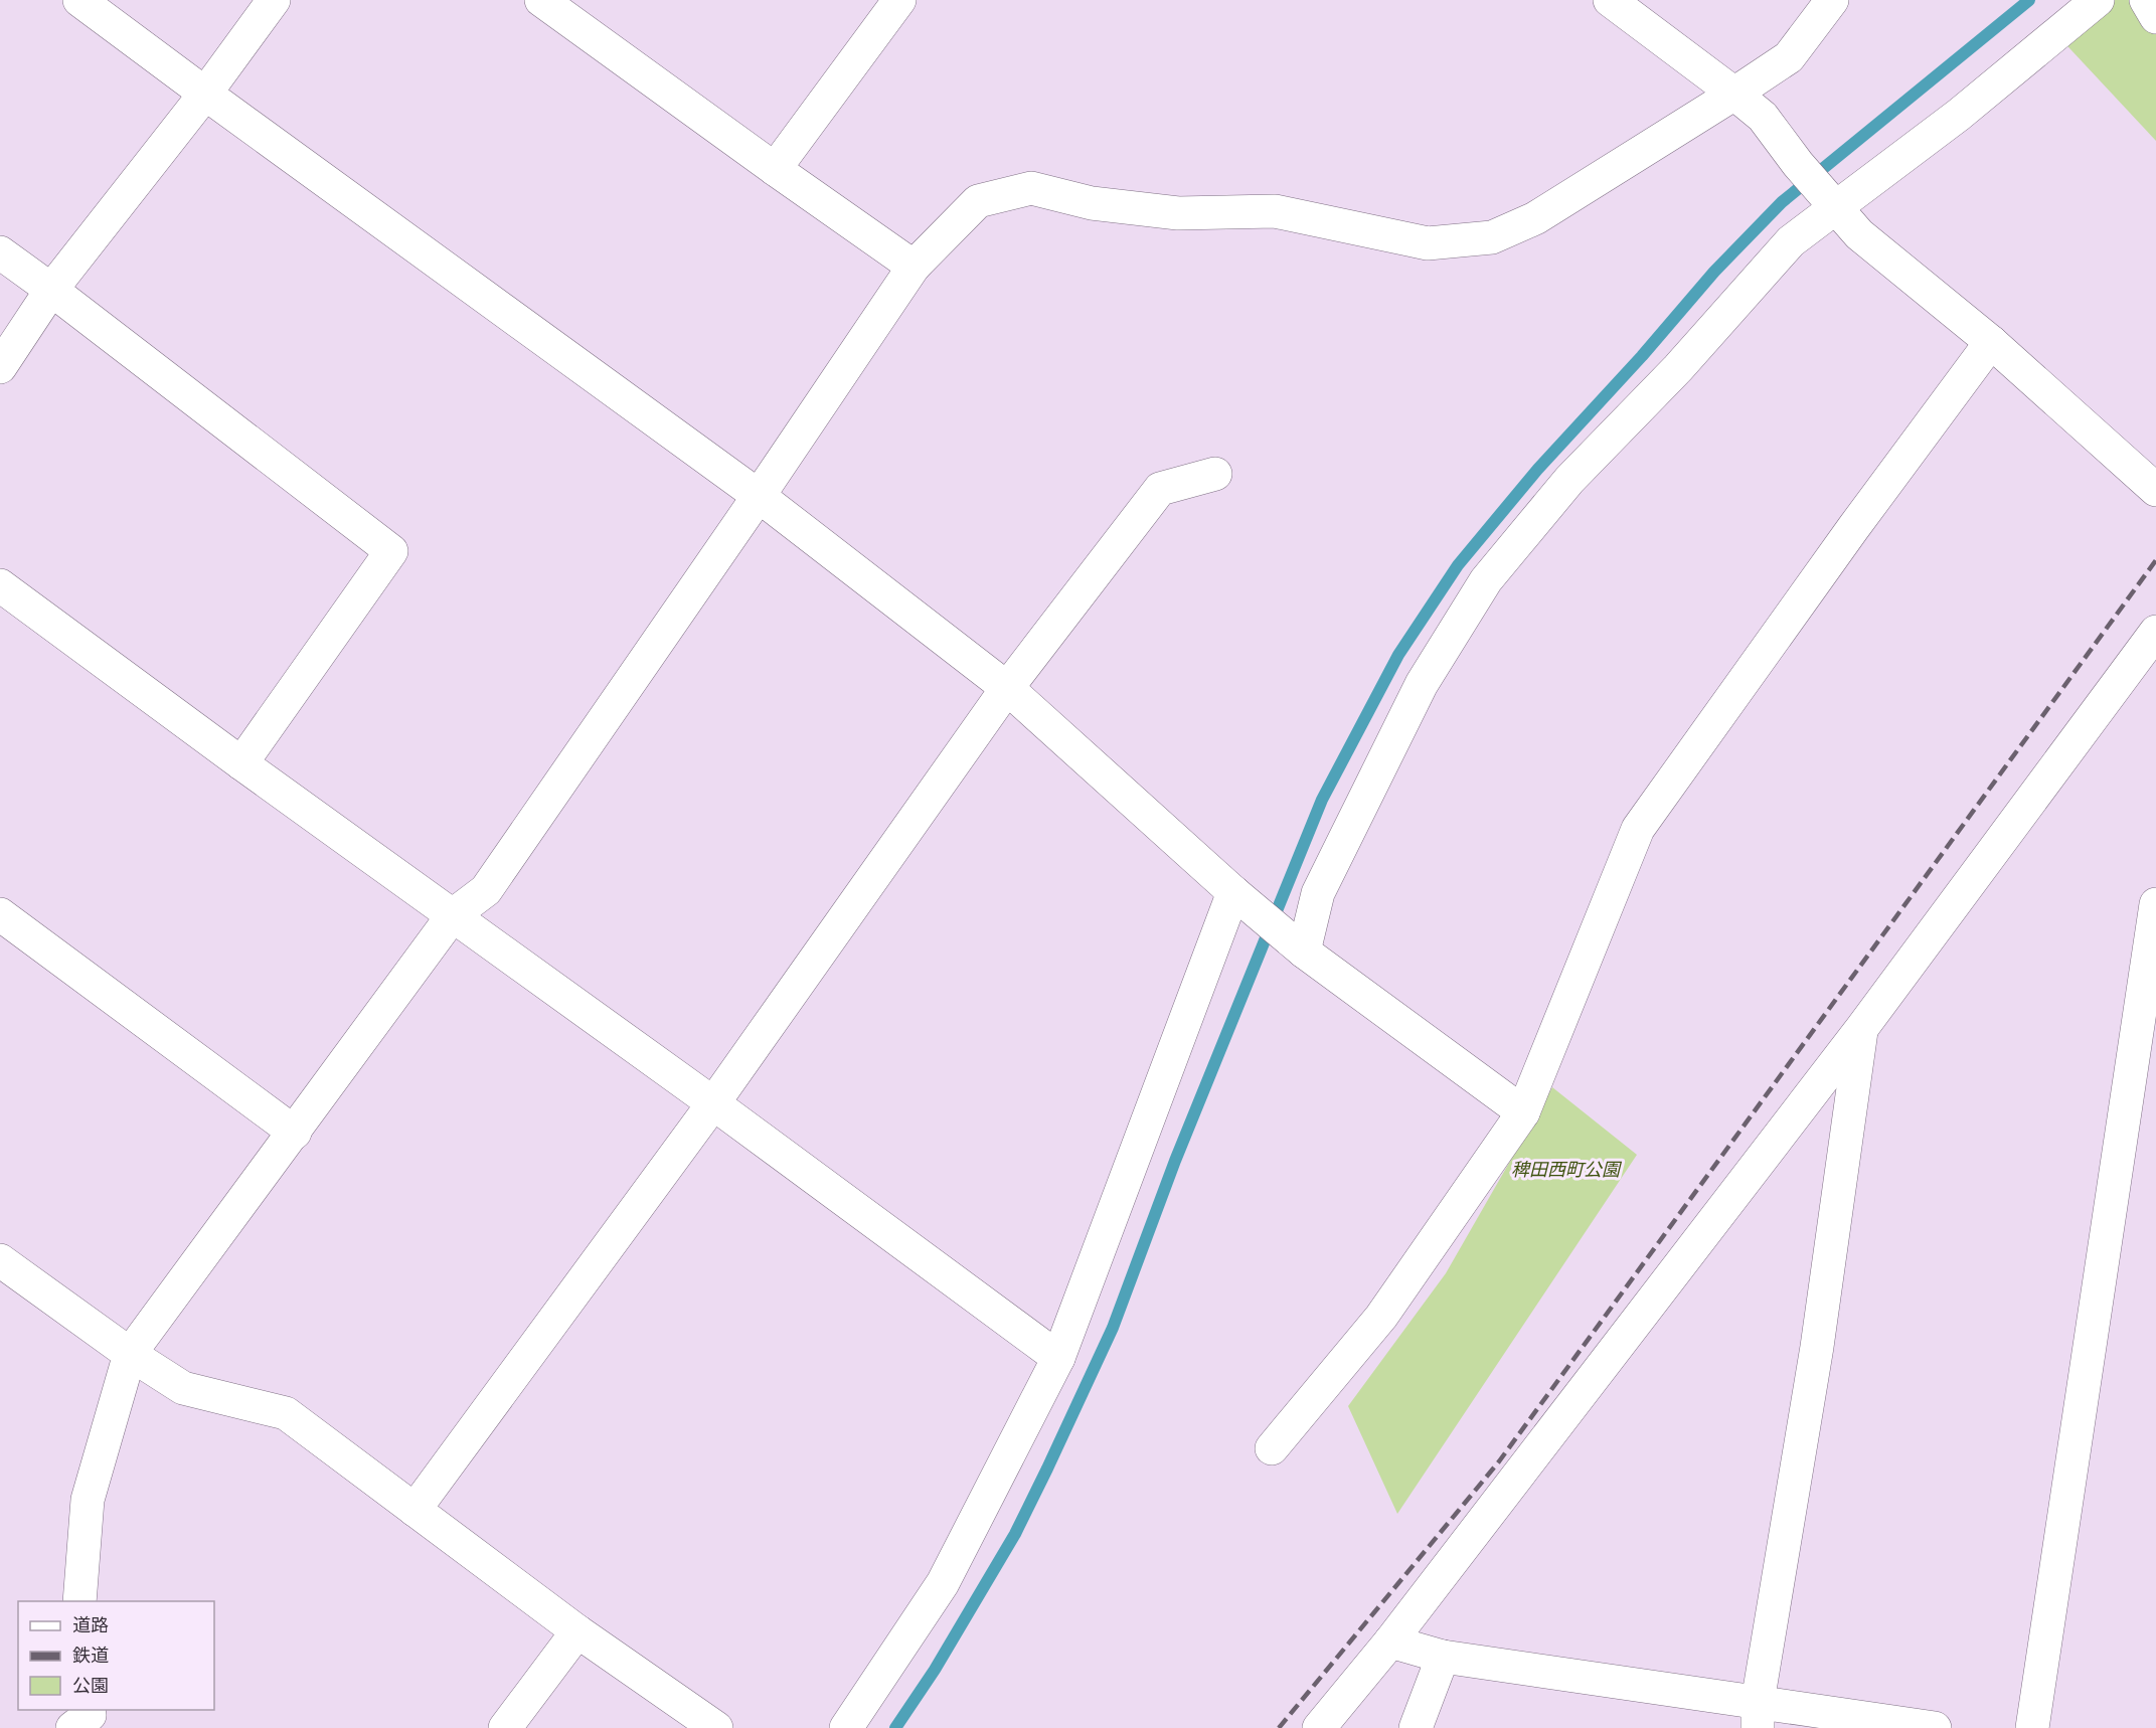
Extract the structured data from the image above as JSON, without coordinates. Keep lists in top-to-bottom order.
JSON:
{
  "parks": ["稗田西町公園"],
  "legend": ["道路", "鉄道", "公園"]
}
